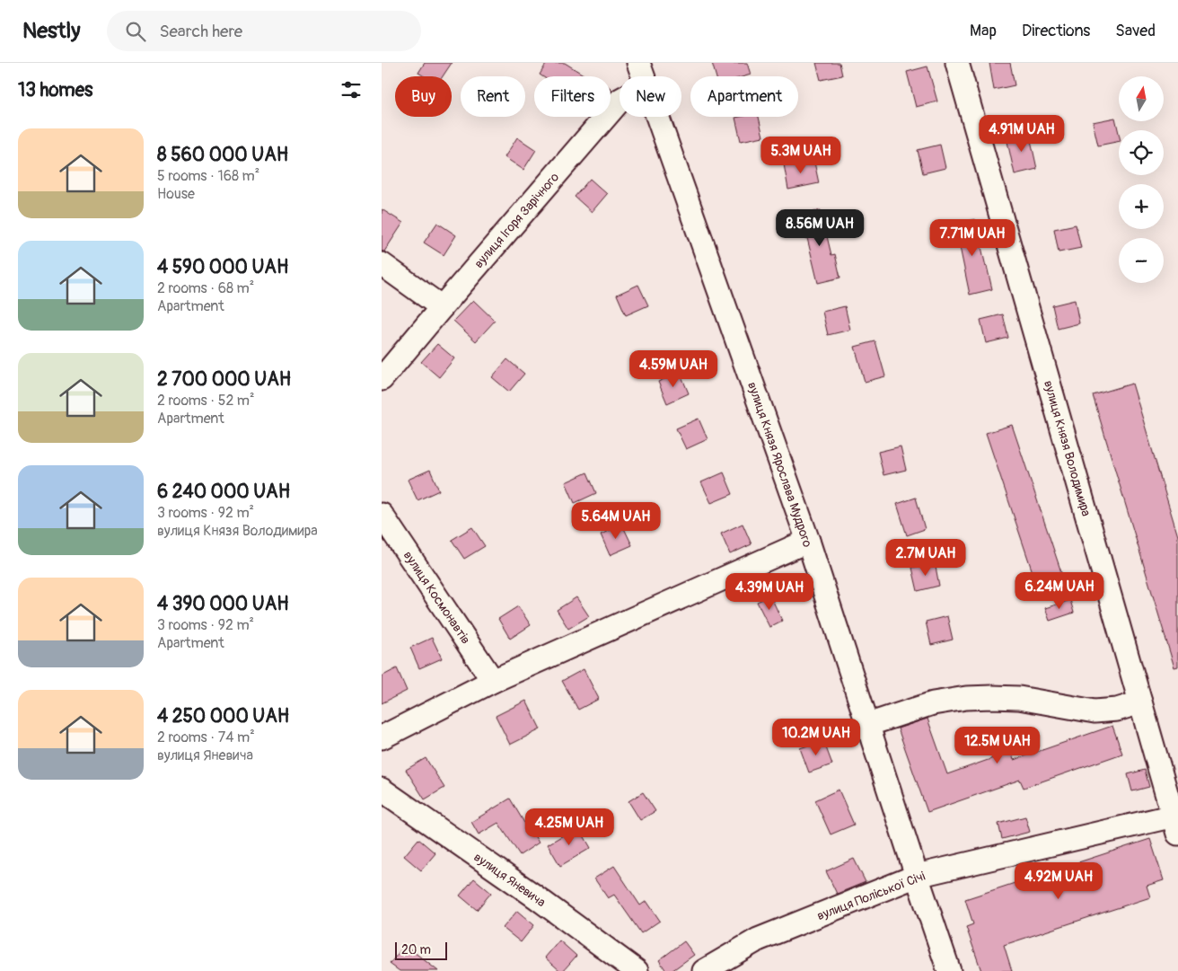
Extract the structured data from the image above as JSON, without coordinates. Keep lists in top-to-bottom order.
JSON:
{
  "streets": {
    "street": [
      "вулиця Ігоря Зарічного",
      "вулиця Князя Володимира",
      "вулиця Князя Ярослава Мудрого",
      "вулиця Космонавтів",
      "вулиця Яневича",
      "вулиця Поліської Січі"
    ]
  },
  "crossings": [
    ["вулиця Князя Володимира", "вулиця Поліської Січі"],
    ["вулиця Князя Ярослава Мудрого", "вулиця Поліської Січі"]
  ],
  "scale_bar": "20 m",
  "north": "top",
  "page": {
    "header": "Nestly",
    "search": "Search here",
    "nav": ["Map", "Directions", "Saved"],
    "heading": "13 homes",
    "map_buttons": ["+", "−"],
    "chip": [
      "Buy",
      "Rent",
      "Filters",
      "New",
      "Apartment"
    ],
    "price": [
      "4.91M UAH",
      "5.3M UAH",
      "8.56M UAH",
      "7.71M UAH",
      "4.59M UAH",
      "5.64M UAH",
      "2.7M UAH",
      "6.24M UAH",
      "4.39M UAH",
      "10.2M UAH",
      "12.5M UAH",
      "4.25M UAH",
      "4.92M UAH"
    ],
    "list": [
      {
        "name": "8 560 000 UAH",
        "note": "5 rooms · 168 m² · House"
      },
      {
        "name": "4 590 000 UAH",
        "note": "2 rooms · 68 m² · Apartment"
      },
      {
        "name": "2 700 000 UAH",
        "note": "2 rooms · 52 m² · Apartment"
      },
      {
        "name": "6 240 000 UAH",
        "note": "3 rooms · 92 m² · вулиця Князя Володимира"
      },
      {
        "name": "4 390 000 UAH",
        "note": "3 rooms · 92 m² · Apartment"
      },
      {
        "name": "4 250 000 UAH",
        "note": "2 rooms · 74 m² · вулиця Яневича"
      }
    ],
    "scale": "20 m"
  }
}
